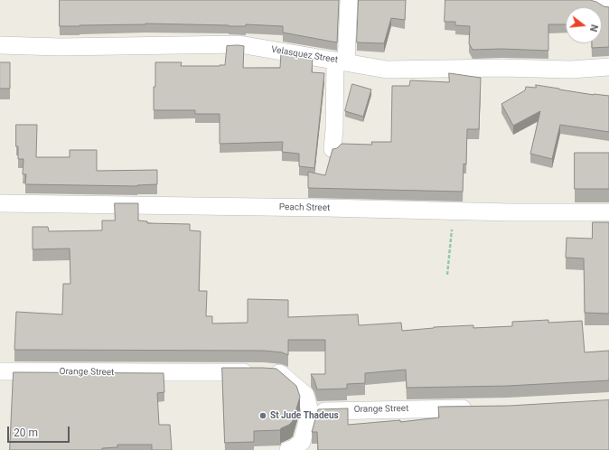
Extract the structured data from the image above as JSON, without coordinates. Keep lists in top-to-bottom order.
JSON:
{
  "streets": {
    "street": ["Velasquez Street", "Peach Street", "Orange Street"]
  },
  "places": ["St Jude Thadeus"],
  "scale_bar": "20 m",
  "north": "right"
}
